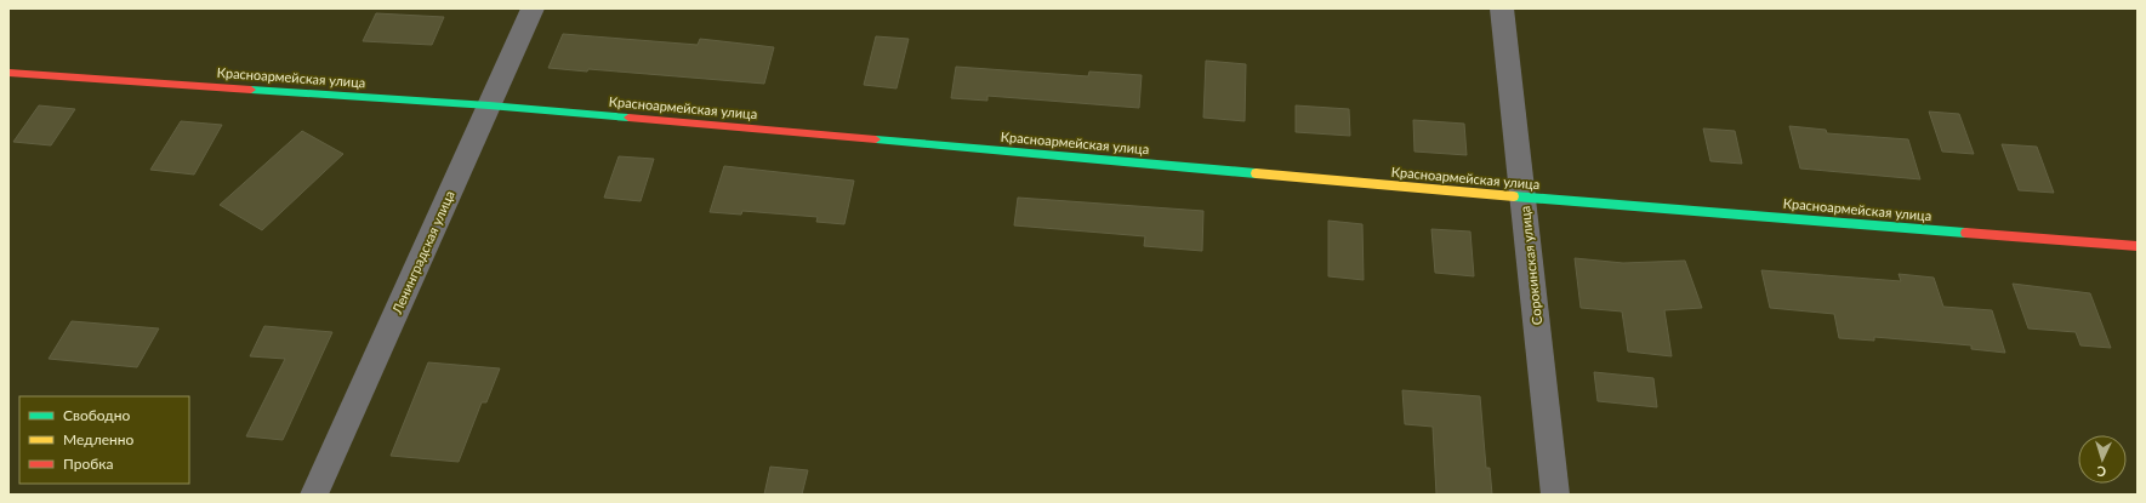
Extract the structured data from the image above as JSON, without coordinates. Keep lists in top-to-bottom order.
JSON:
{
  "streets": {
    "street": ["Красноармейская улица", "Ленинградская улица", "Сорокинская улица"]
  },
  "crossings": [
    ["Красноармейская улица", "Ленинградская улица"],
    ["Красноармейская улица", "Сорокинская улица"]
  ],
  "legend": ["Свободно", "Медленно", "Пробка"],
  "north": "bottom"
}
